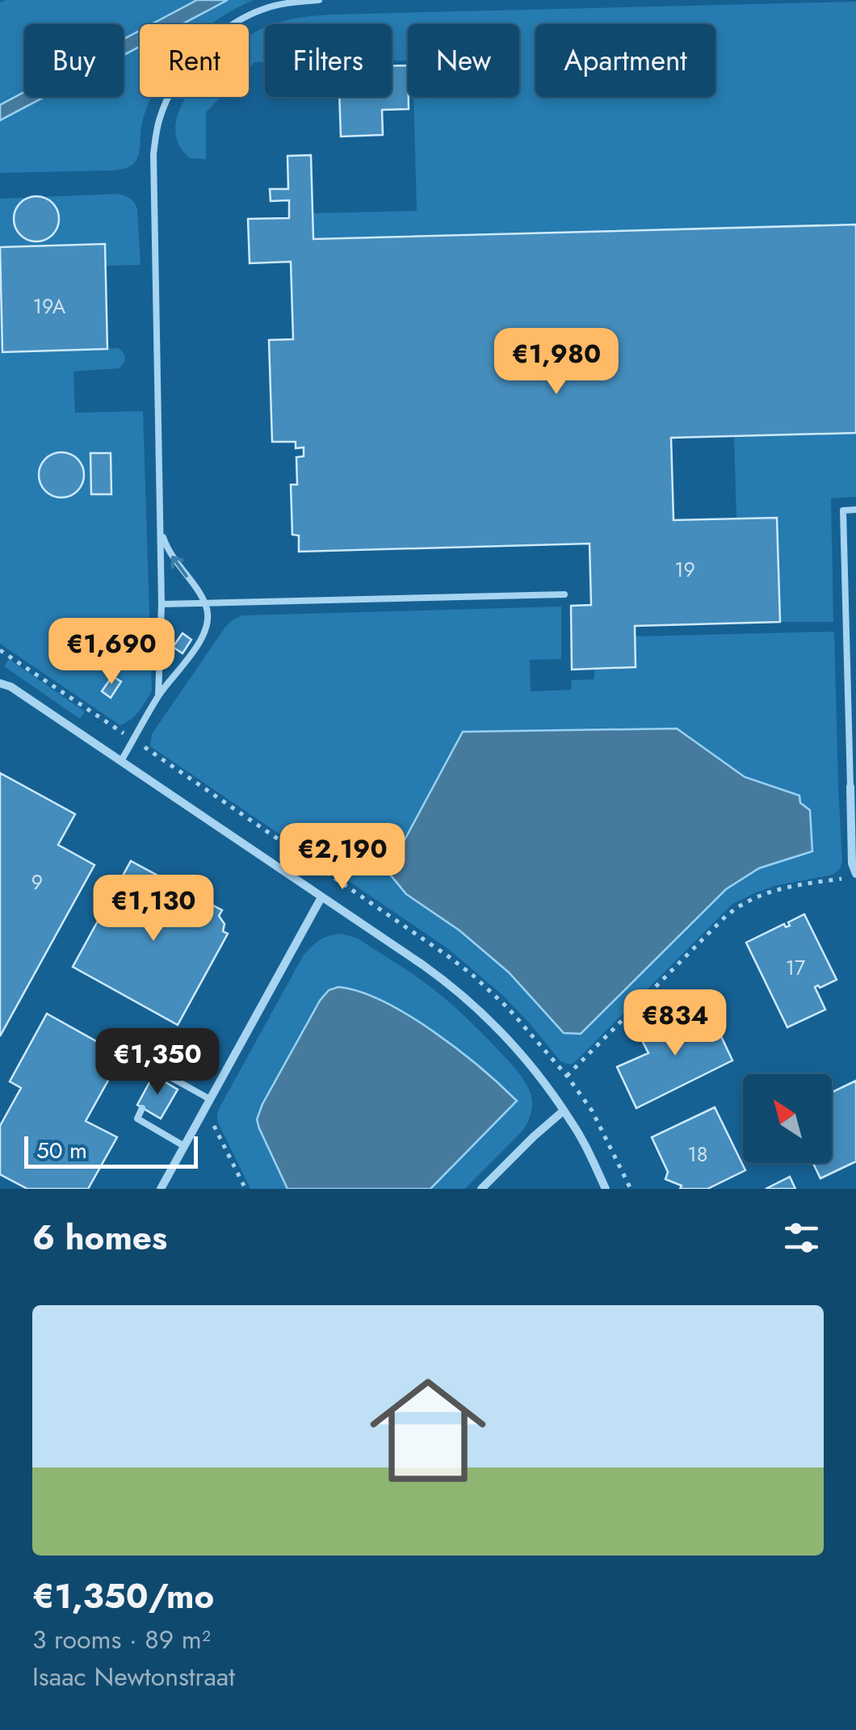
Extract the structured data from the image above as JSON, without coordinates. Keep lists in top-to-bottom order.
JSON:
{
  "house_numbers": [
    "19A",
    "19",
    "9",
    "17",
    "18"
  ],
  "scale_bar": "50 m",
  "north": "top left",
  "page": {
    "chip": [
      "Buy",
      "Rent",
      "Filters",
      "New",
      "Apartment"
    ],
    "price": [
      "€1,980",
      "€1,690",
      "€2,190",
      "€1,130",
      "€834",
      "€1,350"
    ],
    "scale": "50 m",
    "heading": "6 homes",
    "list": [
      {
        "name": "€1,350/mo",
        "note": "3 rooms · 89 m² · Isaac Newtonstraat"
      }
    ]
  }
}
